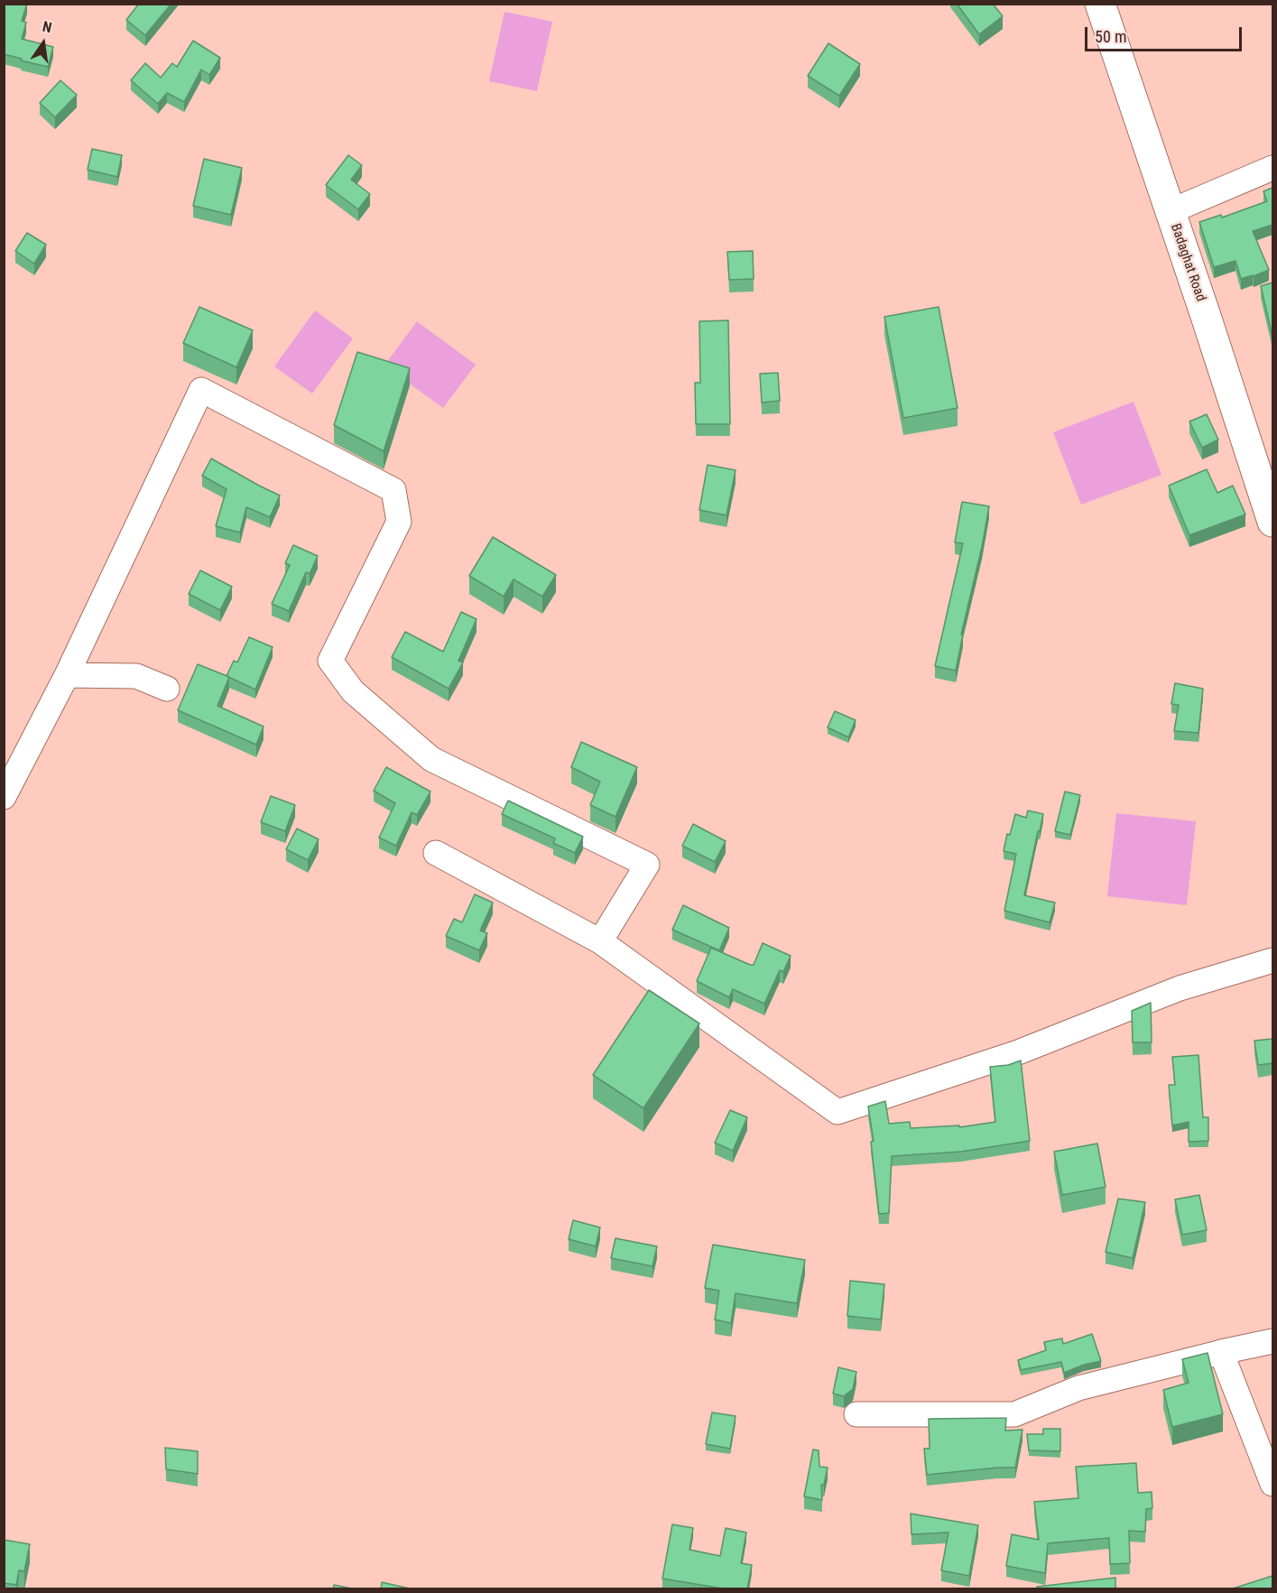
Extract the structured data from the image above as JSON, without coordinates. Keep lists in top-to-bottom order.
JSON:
{
  "streets": {
    "main road": ["Badaghat Road"]
  },
  "scale_bar": "50 m",
  "north": "top"
}
